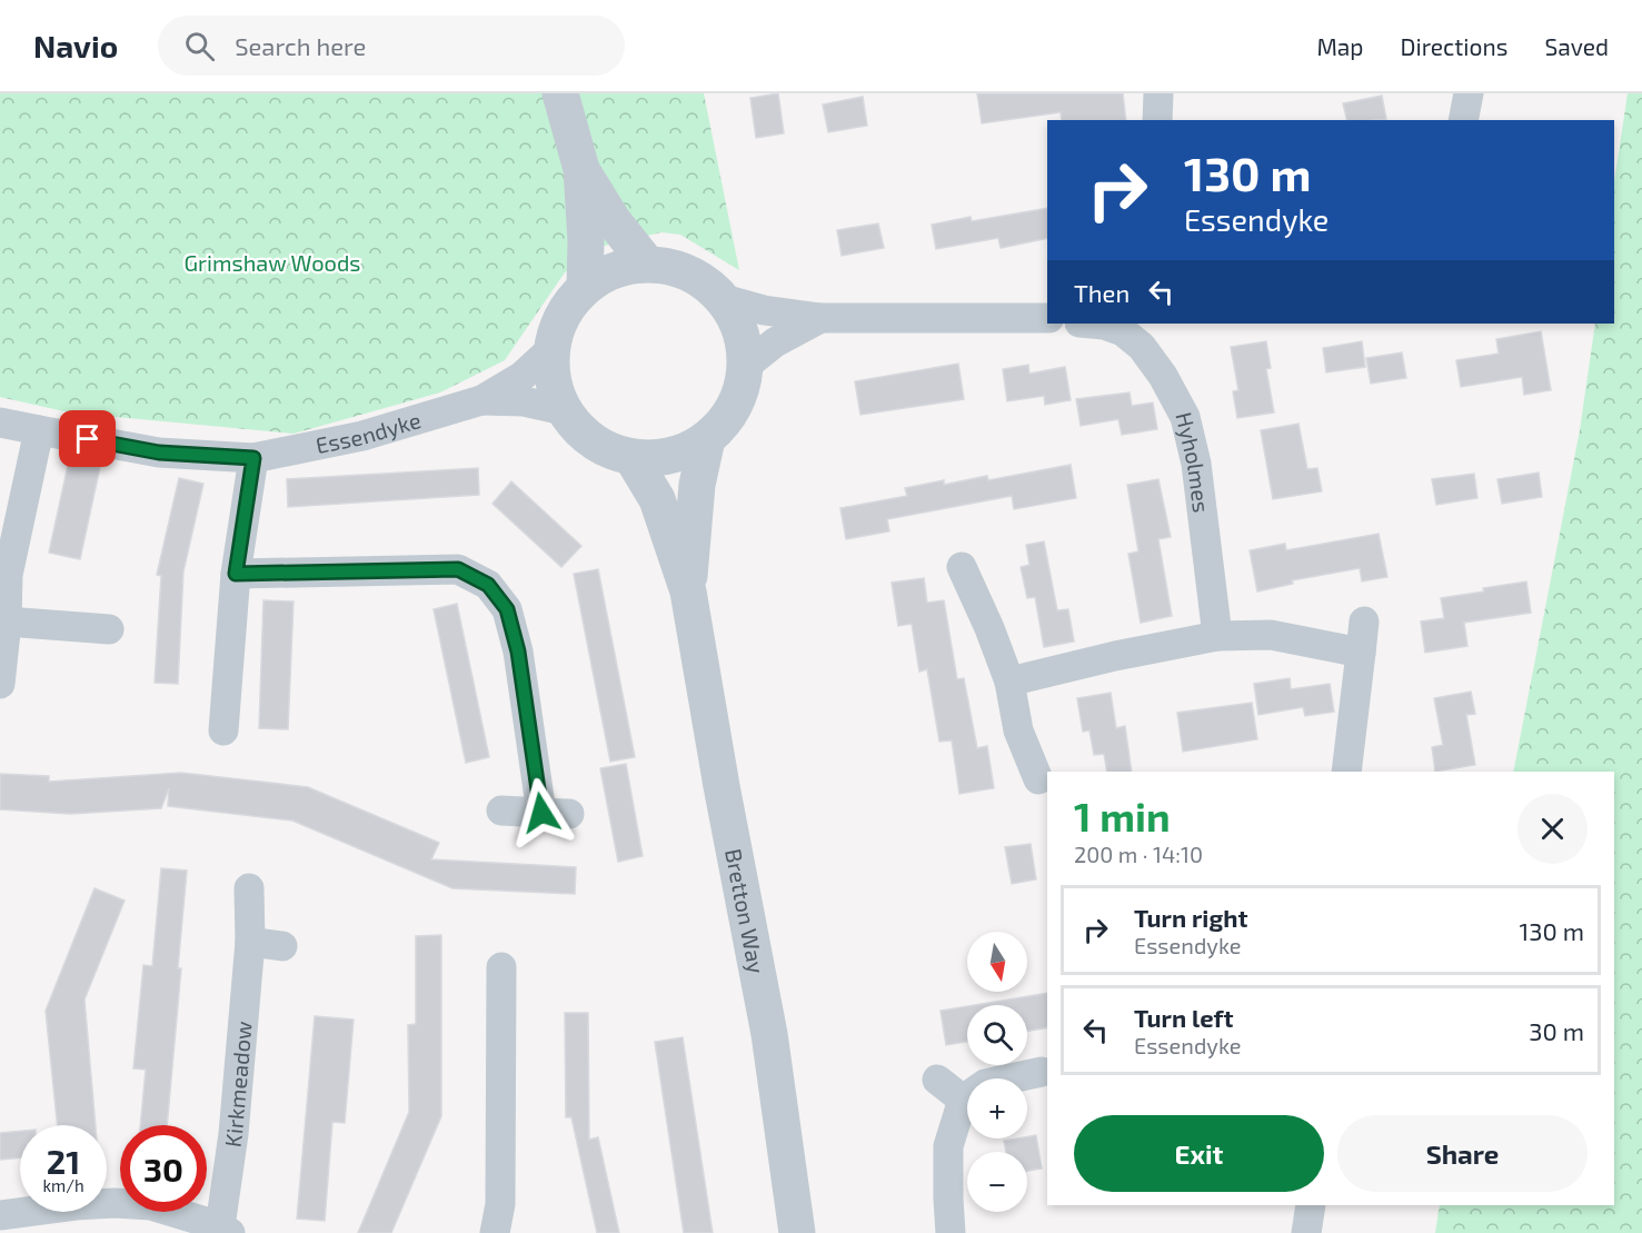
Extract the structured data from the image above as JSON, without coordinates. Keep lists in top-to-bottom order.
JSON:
{
  "streets": {
    "street": [
      "Essendyke",
      "Hyholmes",
      "Bretton Way",
      "Kirkmeadow"
    ]
  },
  "crossings": [
    ["Essendyke", "Bretton Way"]
  ],
  "parks": ["Grimshaw Woods"],
  "north": "bottom",
  "page": {
    "header": "Navio",
    "search": "Search here",
    "nav": ["Map", "Directions", "Saved"],
    "turn": ["130 m", "Essendyke"],
    "then": "Then",
    "heading": ["1 min", "200 m · 14:10"],
    "list": [
      {
        "name": "Turn right",
        "note": "Essendyke",
        "value": "130 m"
      },
      {
        "name": "Turn left",
        "note": "Essendyke",
        "value": "30 m"
      }
    ],
    "map_buttons": ["+", "−"],
    "buttons": ["Exit", "Share"],
    "speed": "21 km/h",
    "limit": "30"
  }
}
